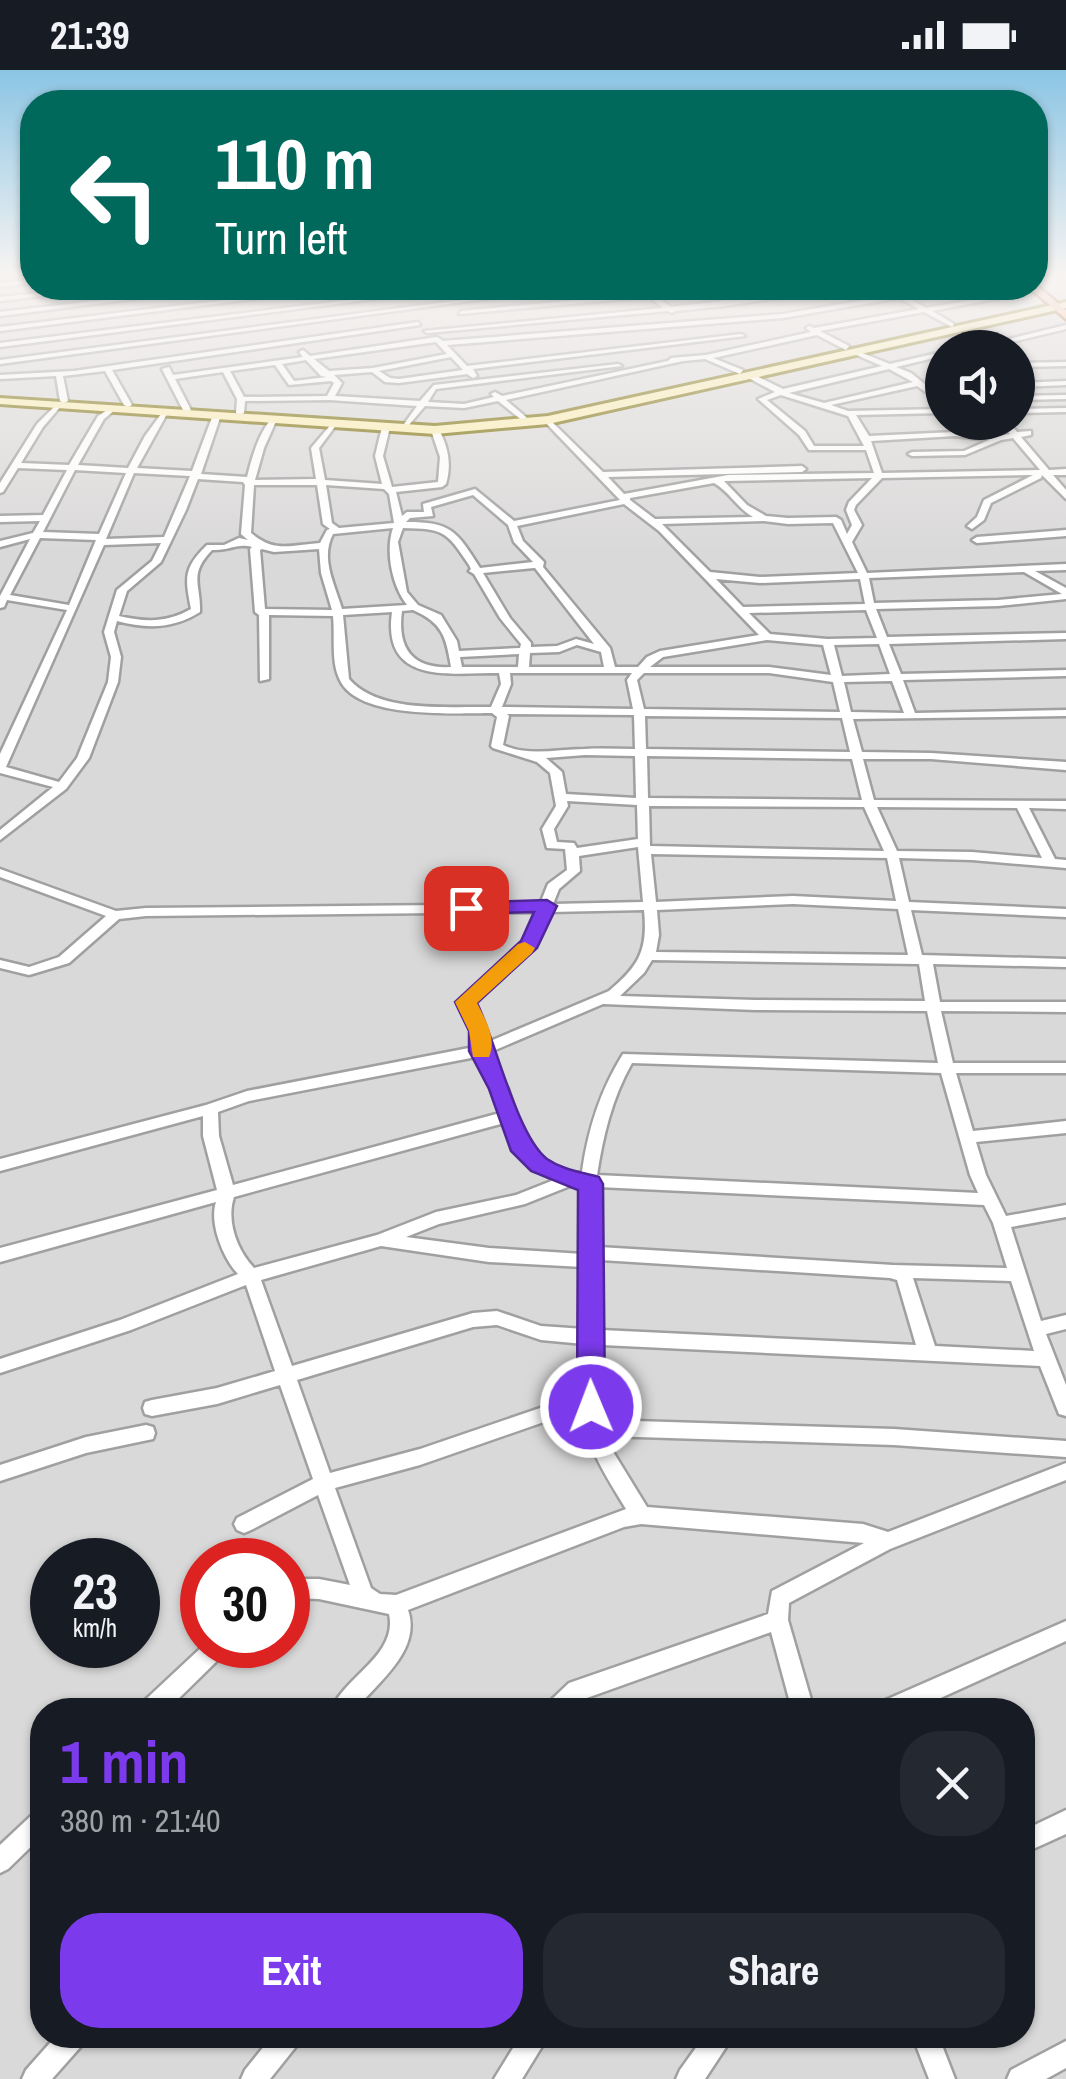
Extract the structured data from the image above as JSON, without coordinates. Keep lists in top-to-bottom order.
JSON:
{
  "page": {
    "status": "21:39",
    "turn": ["110 m", "Turn left"],
    "speed": "23 km/h",
    "limit": "30",
    "heading": ["1 min", "380 m · 21:40"],
    "buttons": ["Exit", "Share"]
  }
}
